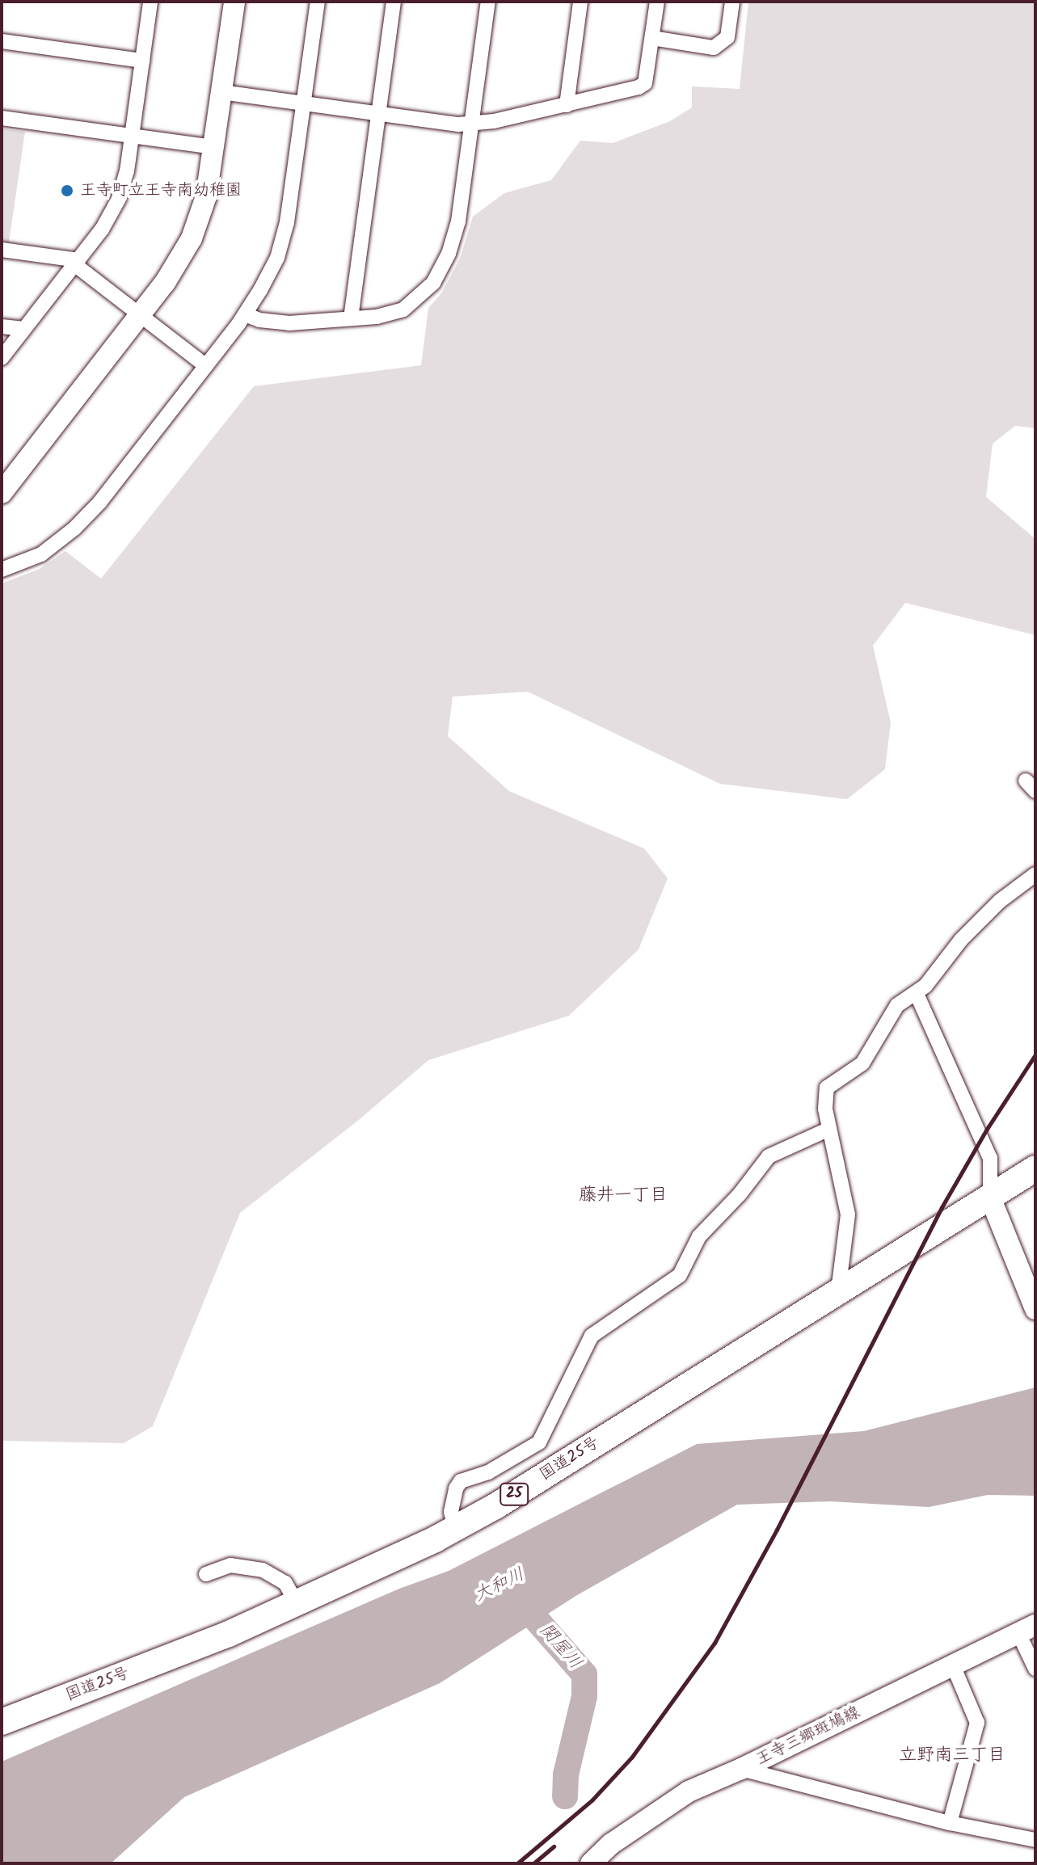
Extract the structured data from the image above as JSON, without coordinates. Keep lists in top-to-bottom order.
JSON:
{
  "streets": {
    "highway": ["国道25号", "25"],
    "main road": ["王寺三郷斑鳩線"]
  },
  "districts": ["藤井一丁目", "立野南三丁目"],
  "water": ["大和川", "関屋川"],
  "places": ["王寺町立王寺南幼稚園"]
}
